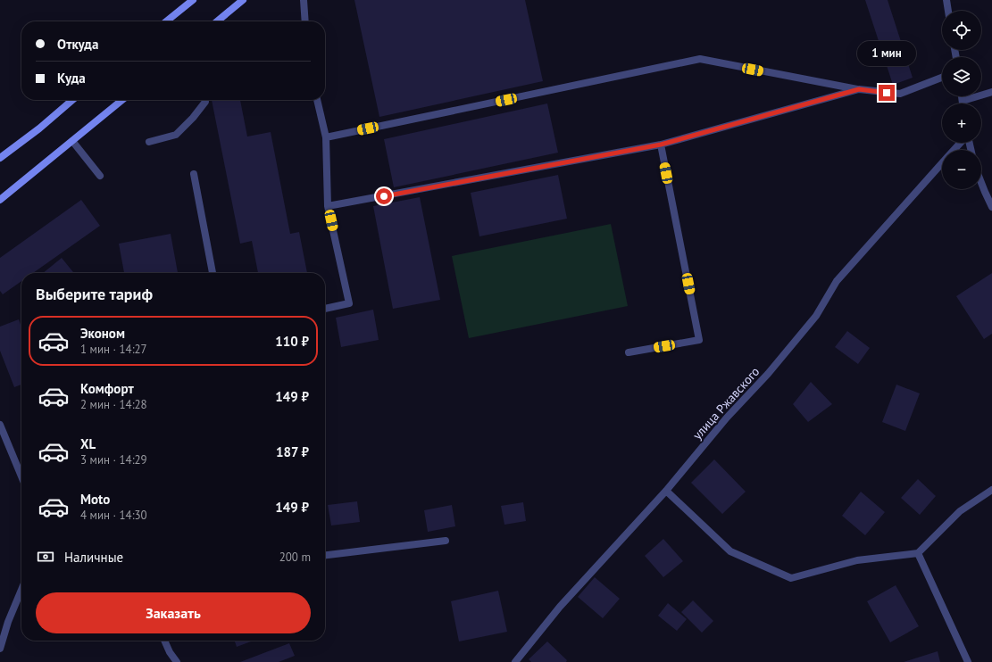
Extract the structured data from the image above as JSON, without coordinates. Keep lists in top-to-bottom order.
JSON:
{
  "streets": {
    "street": ["улица Ржавского"]
  },
  "page": {
    "map_buttons": ["+", "−"],
    "banner": ["Откуда", "Куда"],
    "bubble": "1 мин",
    "heading": "Выберите тариф",
    "list": [
      {
        "name": "Эконом",
        "note": "1 мин · 14:27",
        "value": "110 ₽"
      },
      {
        "name": "Комфорт",
        "note": "2 мин · 14:28",
        "value": "149 ₽"
      },
      {
        "name": "XL",
        "note": "3 мин · 14:29",
        "value": "187 ₽"
      },
      {
        "name": "Moto",
        "note": "4 мин · 14:30",
        "value": "149 ₽"
      }
    ],
    "pay": ["Наличные", "200 m"],
    "buttons": "Заказать"
  }
}
